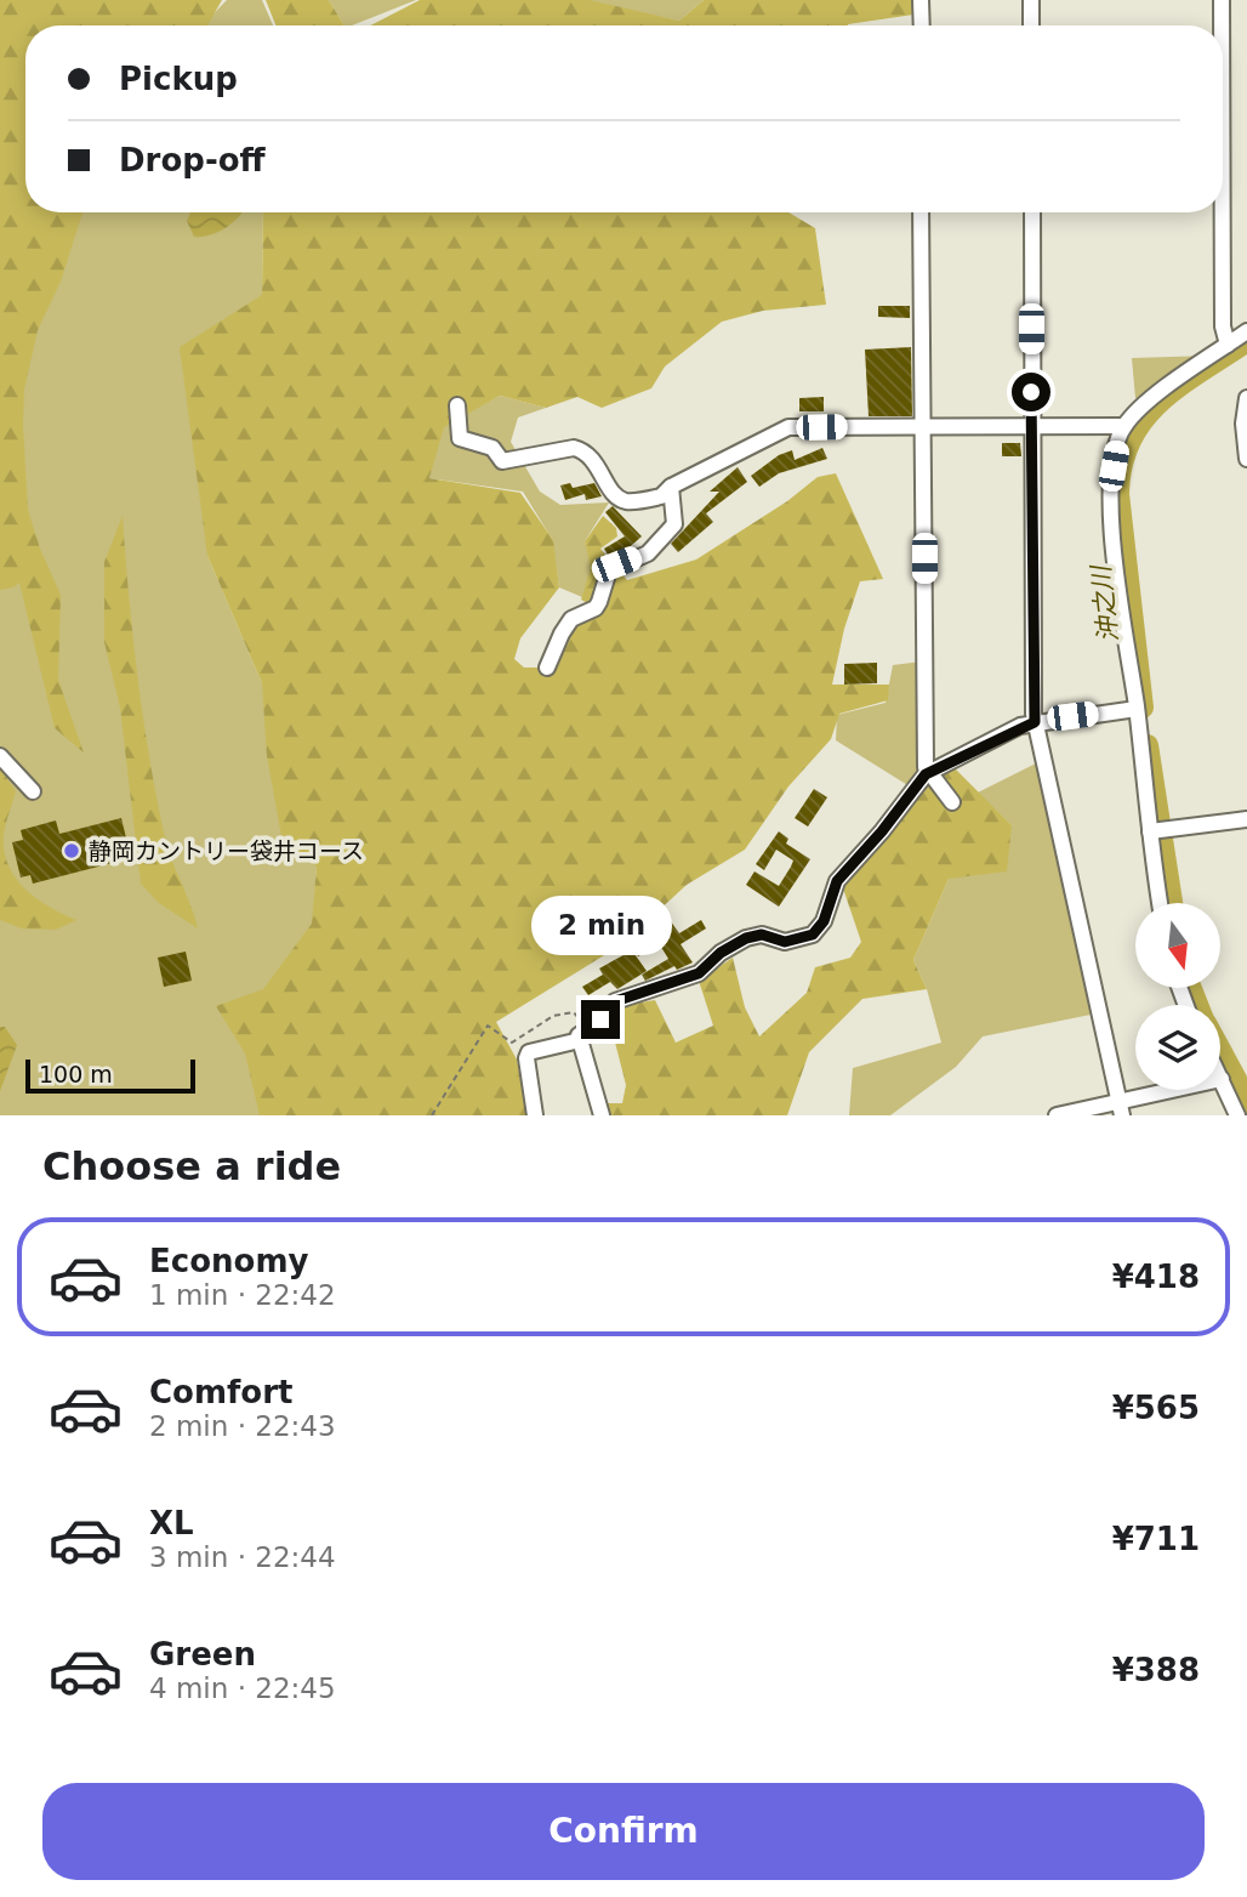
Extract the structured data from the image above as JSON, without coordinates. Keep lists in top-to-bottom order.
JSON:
{
  "water": ["沖之川"],
  "places": ["静岡カントリー袋井コース"],
  "scale_bar": "100 m",
  "north": "bottom",
  "page": {
    "banner": ["Pickup", "Drop-off"],
    "bubble": "2 min",
    "scale": "100 m",
    "heading": "Choose a ride",
    "list": [
      {
        "name": "Economy",
        "note": "1 min · 22:42",
        "value": "¥418"
      },
      {
        "name": "Comfort",
        "note": "2 min · 22:43",
        "value": "¥565"
      },
      {
        "name": "XL",
        "note": "3 min · 22:44",
        "value": "¥711"
      },
      {
        "name": "Green",
        "note": "4 min · 22:45",
        "value": "¥388"
      }
    ],
    "buttons": "Confirm"
  }
}
